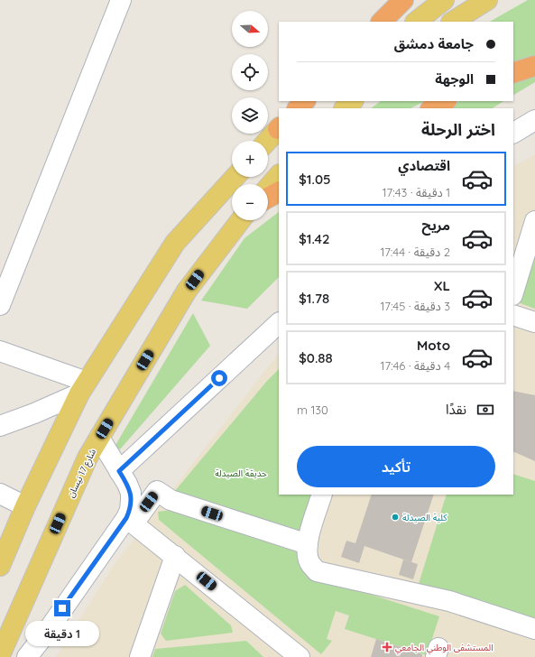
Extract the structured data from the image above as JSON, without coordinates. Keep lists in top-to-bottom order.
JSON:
{
  "streets": {
    "main road": ["شارع 17 نيسان"]
  },
  "parks": ["حديقة الصيدلة"],
  "places": {
    "other": ["كلية الصيدلة"],
    "health": ["المستشفى الوطني الجامعي"]
  },
  "north": "right",
  "page": {
    "map_buttons": ["+", "−"],
    "banner": ["جامعة دمشق", "الوجهة"],
    "heading": "اختر الرحلة",
    "list": [
      {
        "name": "اقتصادي",
        "note": "1 دقيقة · 17:43",
        "value": "$1.05"
      },
      {
        "name": "مريح",
        "note": "2 دقيقة · 17:44",
        "value": "$1.42"
      },
      {
        "name": "XL",
        "note": "3 دقيقة · 17:45",
        "value": "$1.78"
      },
      {
        "name": "Moto",
        "note": "4 دقيقة · 17:46",
        "value": "$0.88"
      }
    ],
    "pay": ["نقدًا", "130 m"],
    "buttons": "تأكيد",
    "bubble": "1 دقيقة"
  }
}
